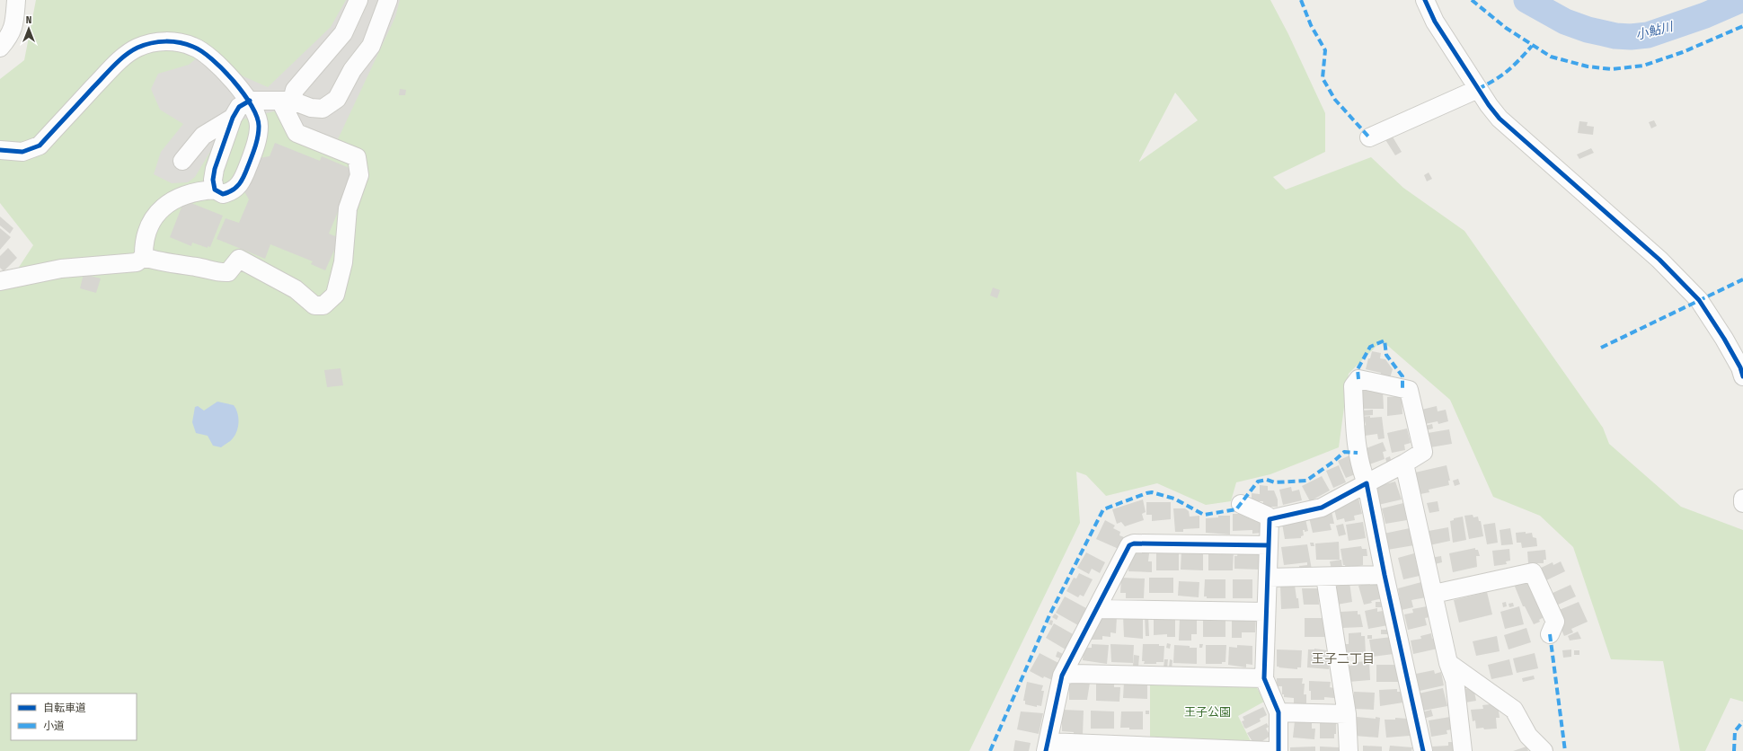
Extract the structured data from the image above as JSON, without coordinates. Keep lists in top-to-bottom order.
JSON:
{
  "districts": ["王子二丁目"],
  "water": ["小鮎川"],
  "parks": ["王子公園"],
  "legend": ["自転車道", "小道"],
  "north": "top"
}
